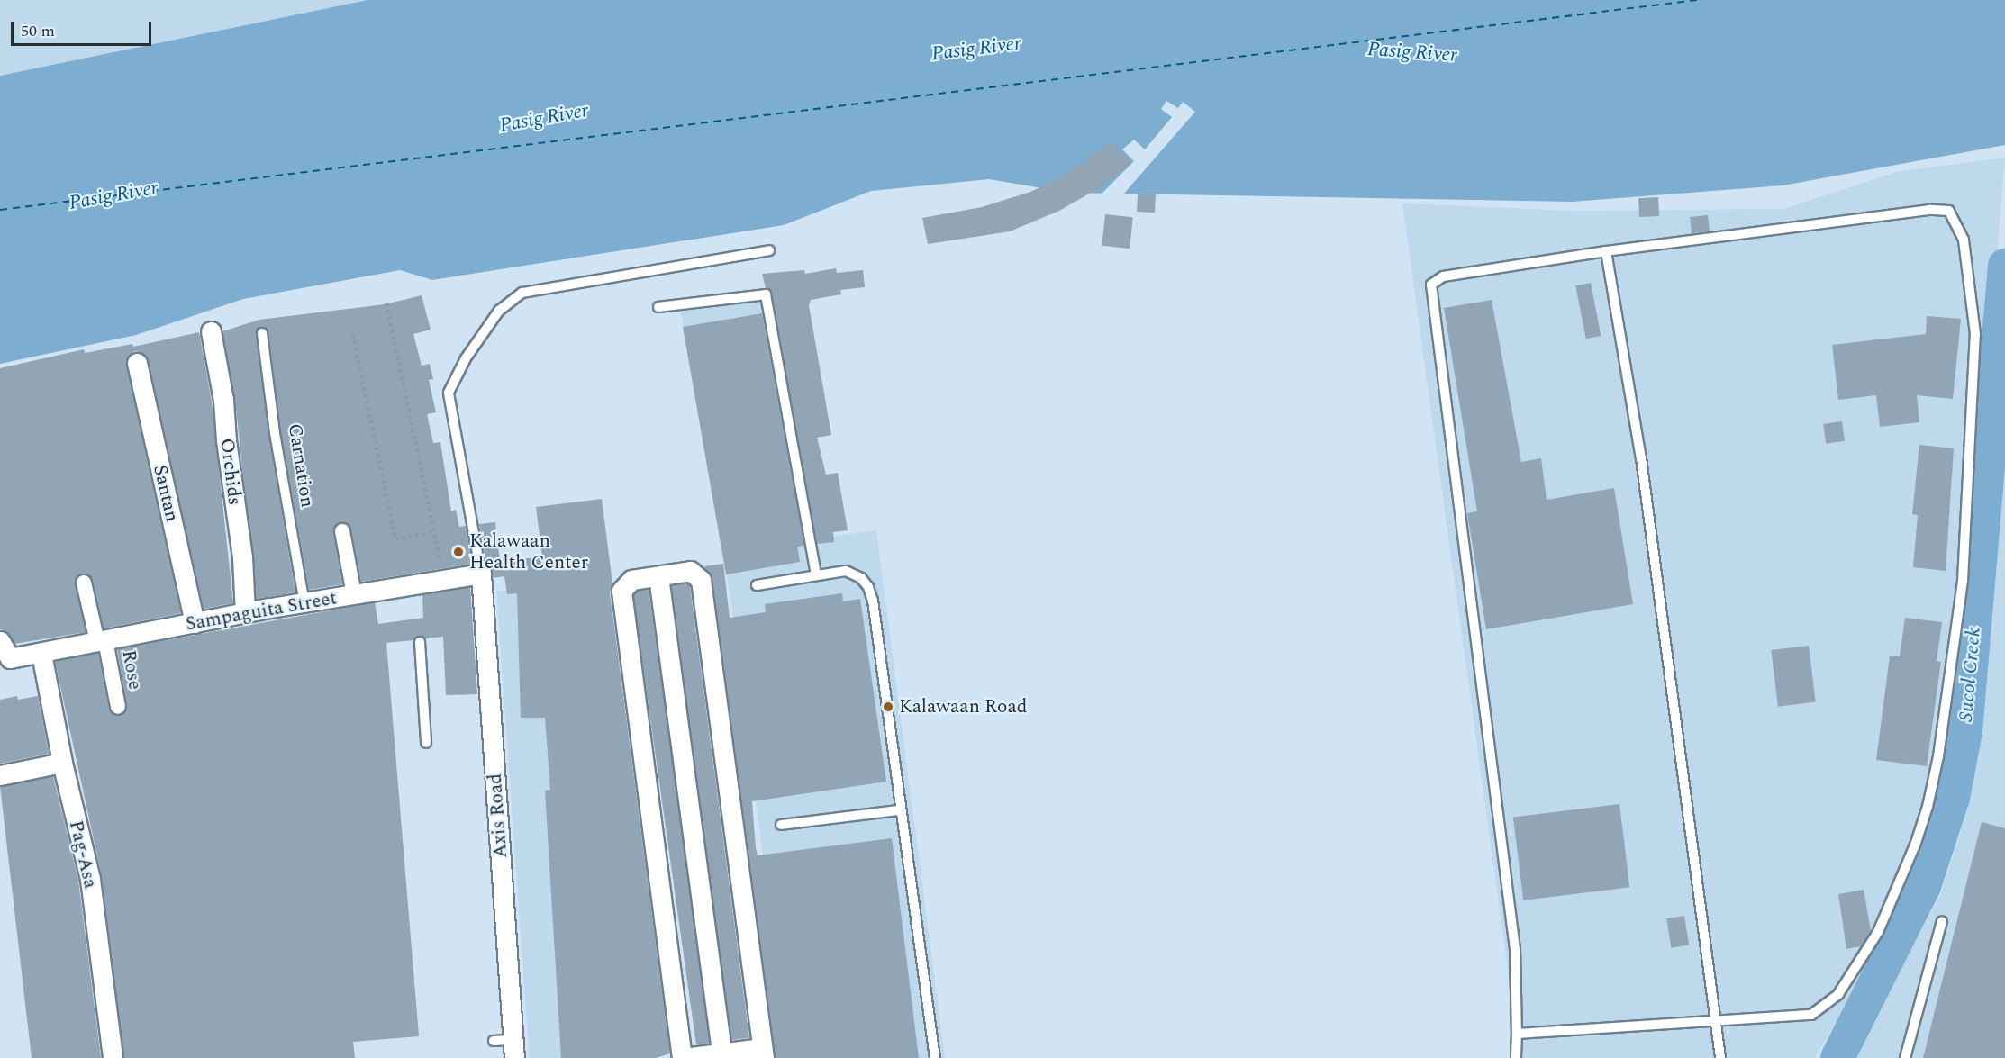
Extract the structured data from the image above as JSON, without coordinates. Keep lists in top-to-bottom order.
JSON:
{
  "streets": {
    "street": [
      "Orchids",
      "Santan",
      "Sampaguita Street",
      "Rose",
      "Axis Road",
      "Pag-Asa"
    ],
    "lane": ["Carnation"]
  },
  "crossings": [
    ["Carnation", "Sampaguita Street"],
    ["Orchids", "Sampaguita Street"],
    ["Santan", "Sampaguita Street"],
    ["Sampaguita Street", "Rose"],
    ["Sampaguita Street", "Axis Road"],
    ["Sampaguita Street", "Pag-Asa"]
  ],
  "water": ["Pasig River", "Sucol Creek"],
  "places": ["Kalawaan Health Center", "Kalawaan Road"],
  "scale_bar": "50 m"
}
